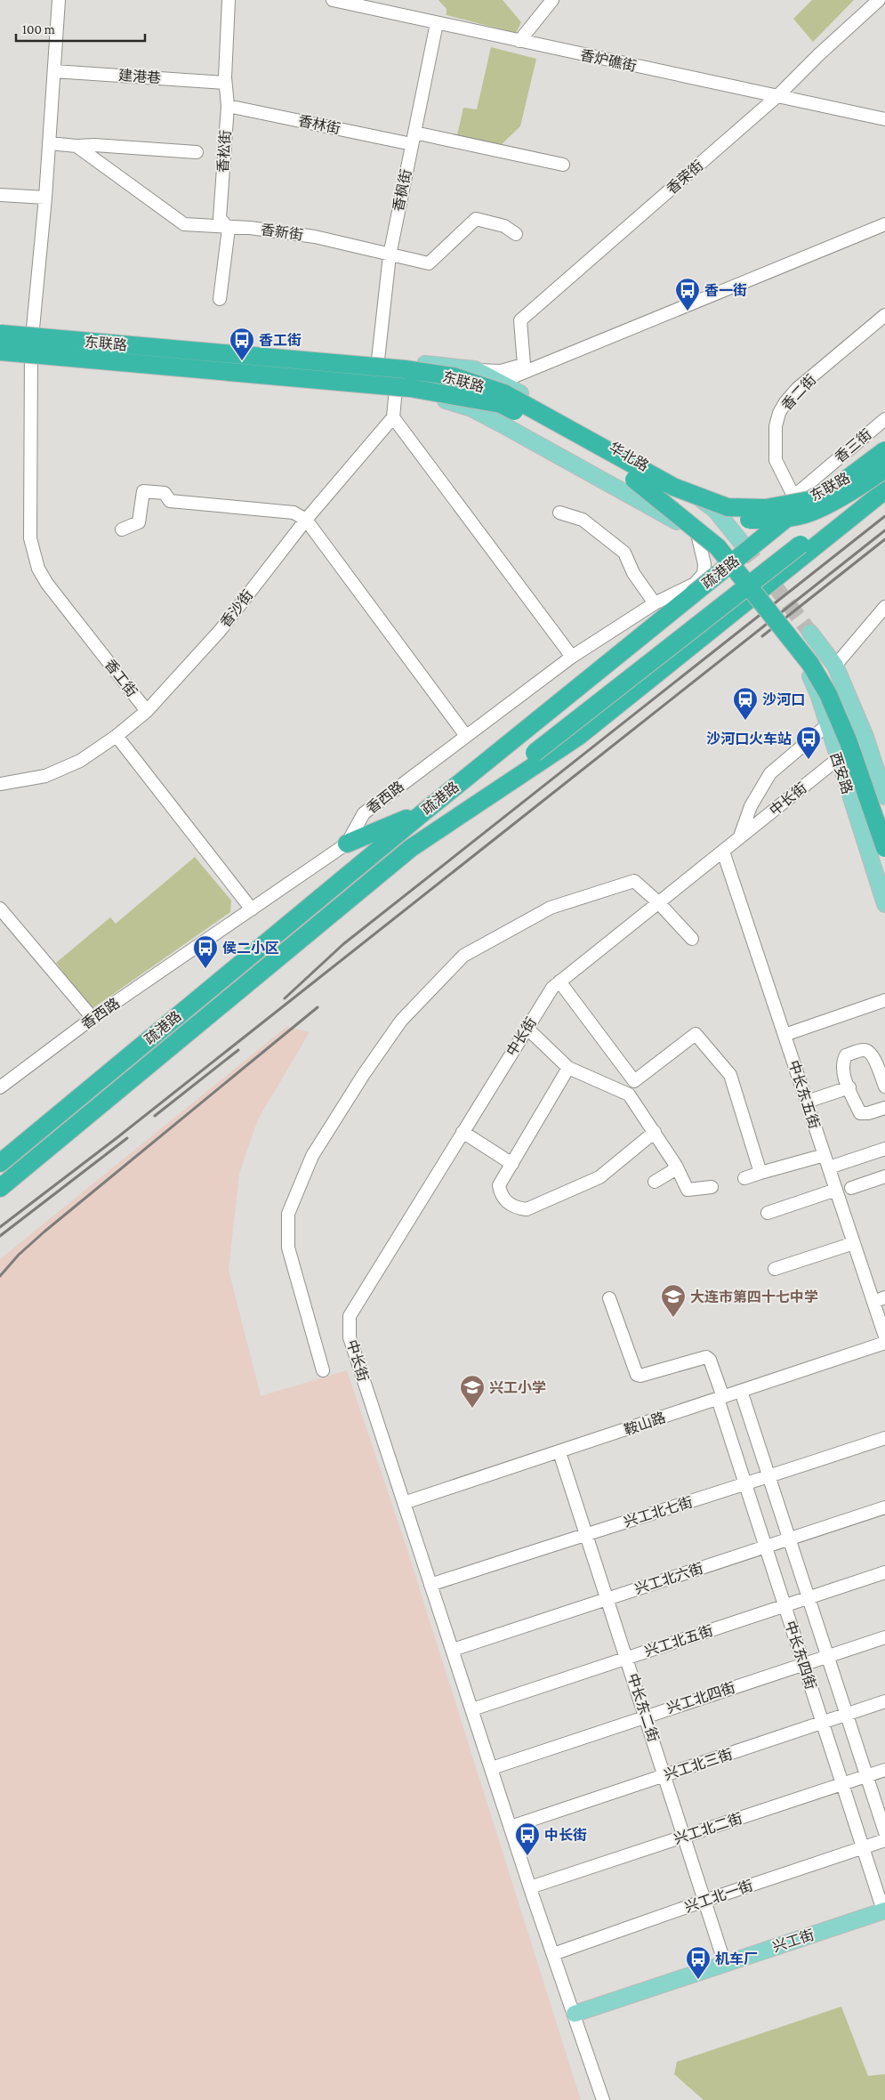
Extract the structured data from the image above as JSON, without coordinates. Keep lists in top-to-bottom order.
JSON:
{
  "streets": {
    "highway": ["东联路", "疏港路"],
    "main road": ["华北路", "西安路", "兴工街"],
    "street": [
      "香炉礁街",
      "建港巷",
      "香林街",
      "香松街",
      "香荣街",
      "香枫街",
      "香新街",
      "香二街",
      "香三街",
      "香沙街",
      "香工街",
      "香西路",
      "中长街",
      "中长东五街",
      "鞍山路",
      "兴工北七街",
      "兴工北六街",
      "兴工北五街",
      "中长东四街",
      "兴工北四街",
      "中长东二街",
      "兴工北三街",
      "兴工北二街",
      "兴工北一街"
    ]
  },
  "crossings": [
    ["香炉礁街", "香荣街"],
    ["香炉礁街", "香枫街"],
    ["建港巷", "香松街"],
    ["建港巷", "香工街"],
    ["香林街", "香松街"],
    ["香林街", "香枫街"],
    ["香松街", "香新街"],
    ["香枫街", "香新街"],
    ["香二街", "香三街"],
    ["香三街", "华北路"],
    ["香沙街", "香工街"],
    ["西安路", "中长街"],
    ["中长街", "中长东五街"],
    ["中长街", "鞍山路"],
    ["中长街", "兴工北七街"],
    ["中长街", "兴工北六街"],
    ["中长街", "兴工北五街"],
    ["中长街", "兴工北四街"],
    ["中长街", "兴工北三街"],
    ["中长街", "兴工北二街"],
    ["中长街", "兴工北一街"],
    ["中长街", "兴工街"],
    ["鞍山路", "中长东四街"],
    ["鞍山路", "中长东二街"],
    ["兴工北七街", "中长东四街"],
    ["兴工北七街", "中长东二街"],
    ["兴工北六街", "中长东四街"],
    ["兴工北六街", "中长东二街"],
    ["兴工北五街", "中长东四街"],
    ["兴工北五街", "中长东二街"],
    ["中长东四街", "兴工北四街"],
    ["中长东四街", "兴工北三街"],
    ["中长东四街", "兴工北二街"],
    ["中长东四街", "兴工北一街"],
    ["中长东四街", "兴工街"],
    ["兴工北四街", "中长东二街"],
    ["中长东二街", "兴工北三街"],
    ["中长东二街", "兴工北二街"],
    ["中长东二街", "兴工北一街"],
    ["中长东二街", "兴工街"]
  ],
  "places": {
    "bus stop": [
      "香一街",
      "香工街",
      "沙河口火车站",
      "侯二小区",
      "中长街",
      "机车厂"
    ],
    "station": ["沙河口"],
    "school or university": ["大连市第四十七中学", "兴工小学"]
  },
  "scale_bar": "100 m"
}
